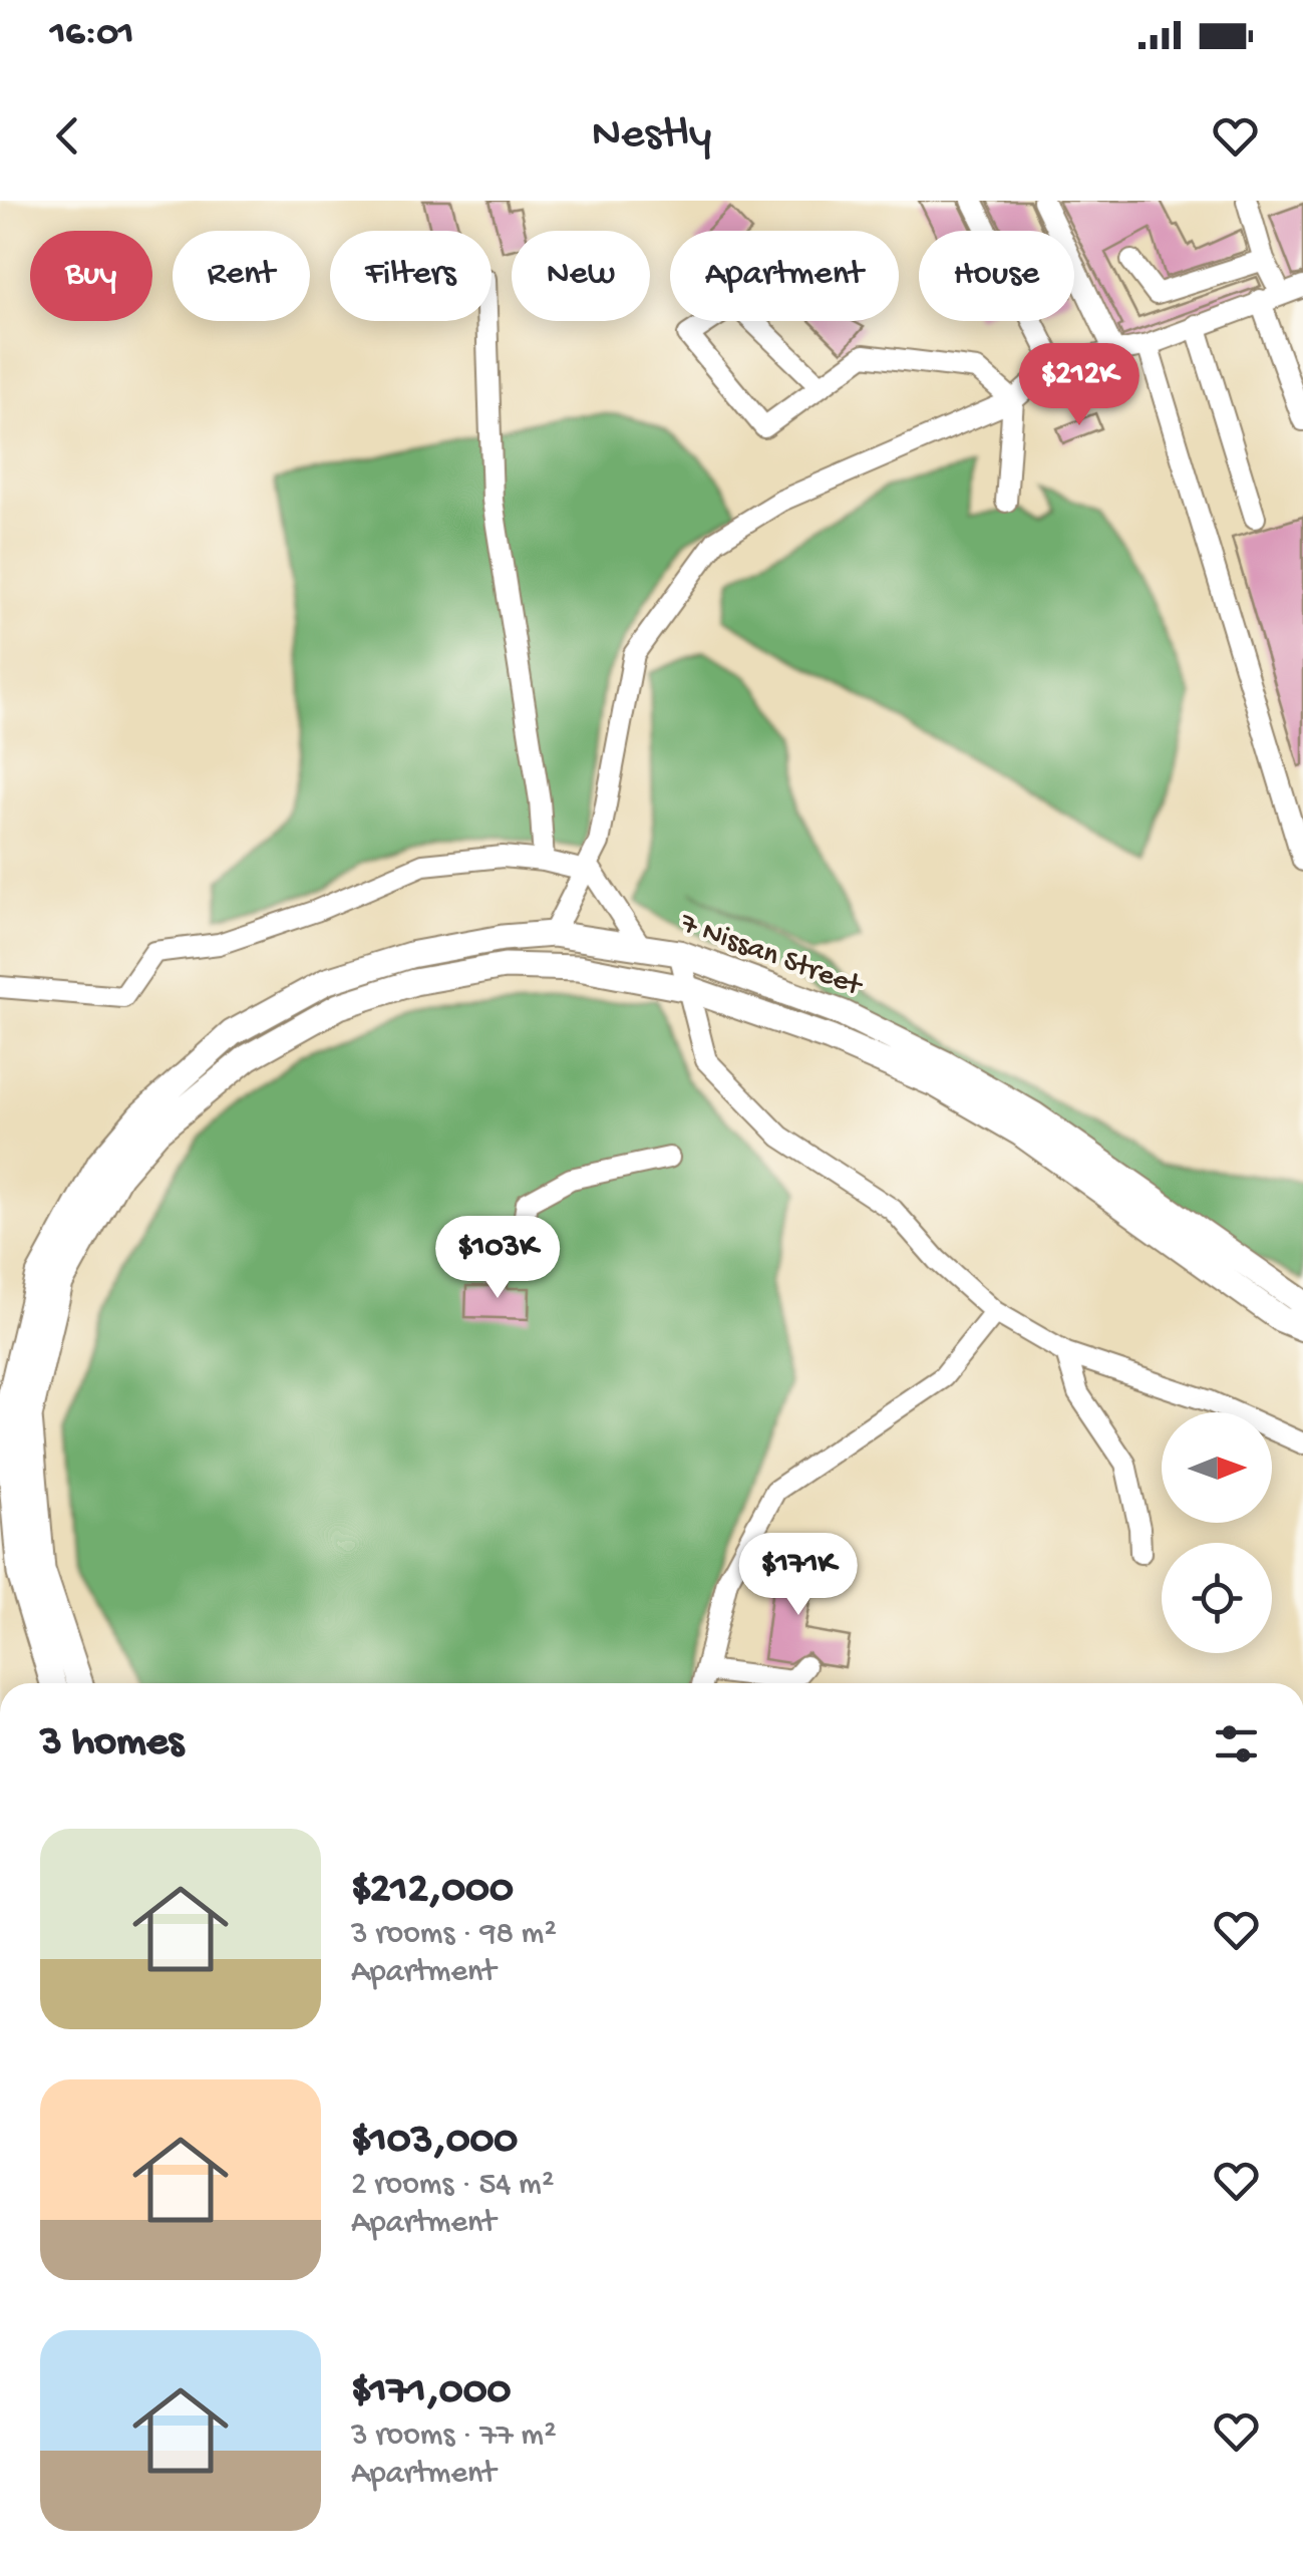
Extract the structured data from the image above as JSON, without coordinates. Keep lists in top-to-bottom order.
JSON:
{
  "streets": {
    "main road": ["7 Nissan Street"]
  },
  "north": "right",
  "page": {
    "status": "16:01",
    "header": "Nestly",
    "chip": [
      "Buy",
      "Rent",
      "Filters",
      "New",
      "Apartment",
      "House"
    ],
    "price": ["$212K", "$103K", "$171K"],
    "heading": "3 homes",
    "list": [
      {
        "name": "$212,000",
        "note": "3 rooms · 98 m² · Apartment"
      },
      {
        "name": "$103,000",
        "note": "2 rooms · 54 m² · Apartment"
      },
      {
        "name": "$171,000",
        "note": "3 rooms · 77 m² · Apartment"
      }
    ]
  }
}
